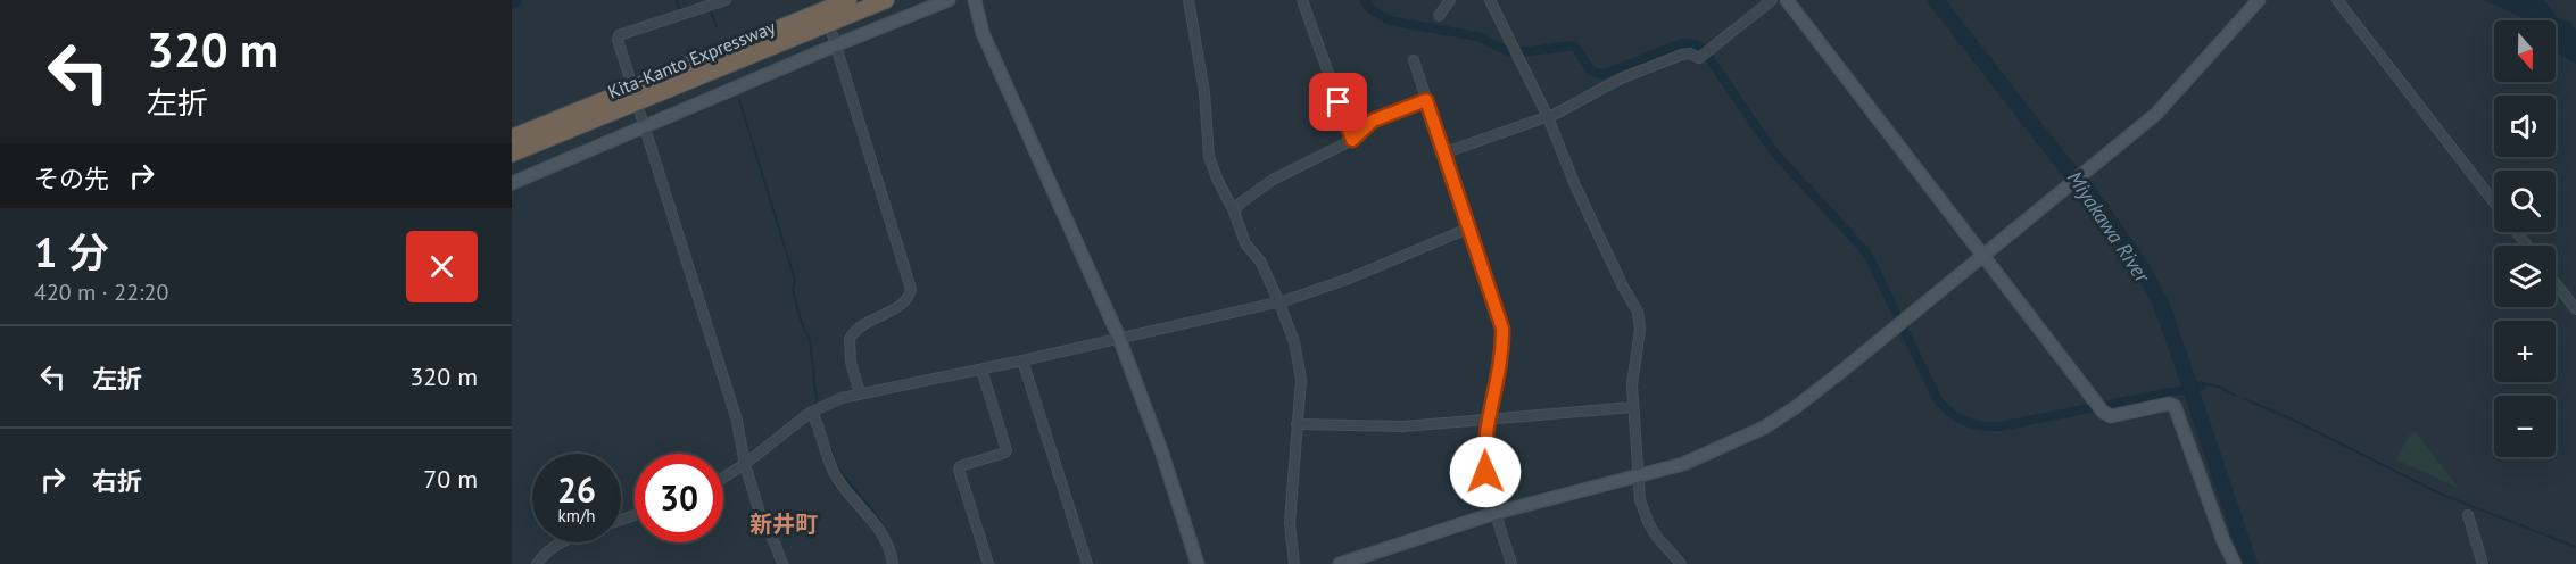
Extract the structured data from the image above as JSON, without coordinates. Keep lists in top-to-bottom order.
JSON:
{
  "streets": {
    "highway": ["Kita-Kanto Expressway"]
  },
  "districts": ["新井町"],
  "water": ["Miyakawa River"],
  "north": "bottom",
  "page": {
    "turn": ["320 m", "左折"],
    "map_buttons": ["+", "−"],
    "then": "その先",
    "heading": ["1 分", "420 m · 22:20"],
    "list": [
      {
        "name": "左折",
        "value": "320 m"
      },
      {
        "name": "右折",
        "value": "70 m"
      }
    ],
    "speed": "26 km/h",
    "limit": "30"
  }
}
